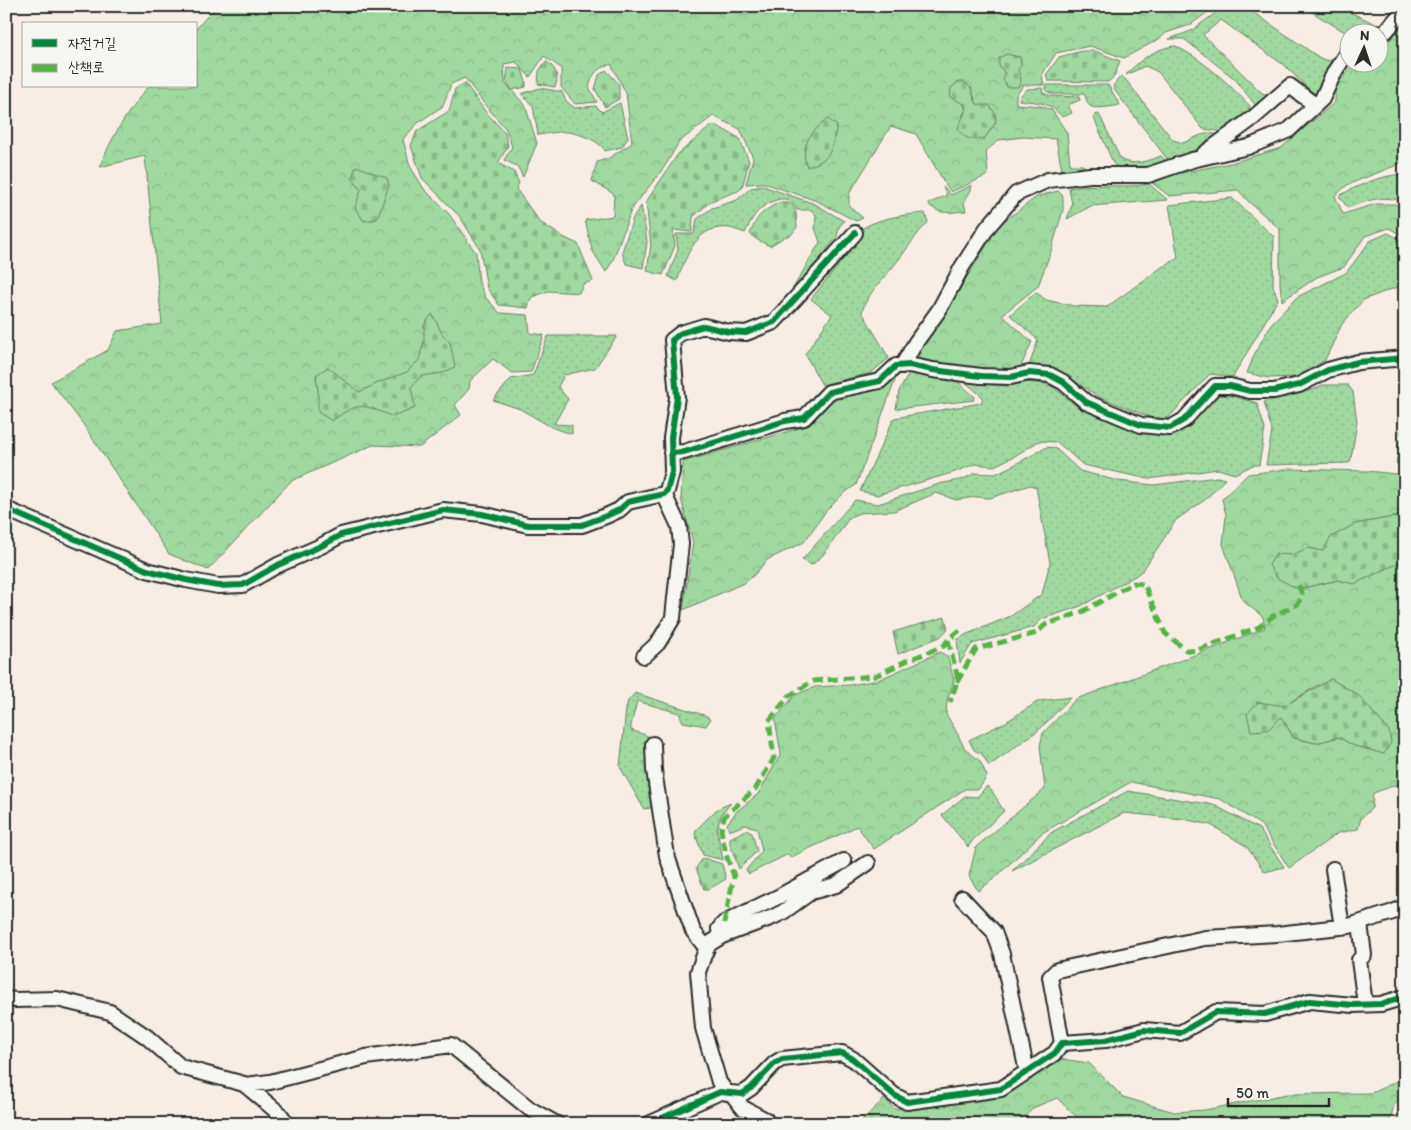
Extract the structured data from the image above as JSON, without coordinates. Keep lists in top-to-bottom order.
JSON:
{
  "legend": ["자전거길", "산책로"],
  "scale_bar": "50 m",
  "north": "top"
}
